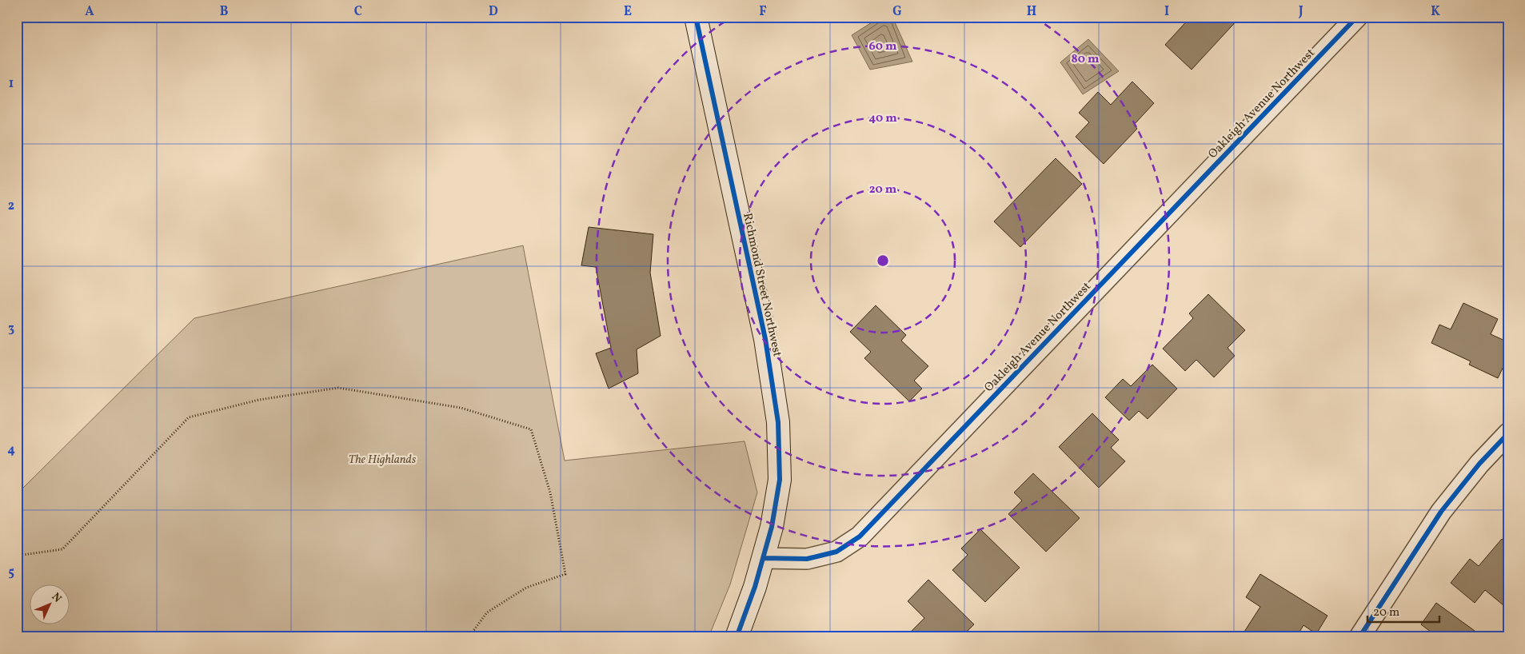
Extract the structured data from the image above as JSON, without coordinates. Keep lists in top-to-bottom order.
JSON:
{
  "streets": {
    "street": ["Oakleigh Avenue Northwest", "Richmond Street Northwest"]
  },
  "crossings": [
    ["Oakleigh Avenue Northwest", "Richmond Street Northwest"]
  ],
  "parks": ["The Highlands"],
  "scale_bar": "20 m",
  "north": "top right",
  "grid": {
    "columns": [
      "A",
      "B",
      "C",
      "D",
      "E",
      "F",
      "G",
      "H",
      "I",
      "J",
      "K"
    ],
    "rows": [
      "1",
      "2",
      "3",
      "4",
      "5"
    ]
  },
  "rings": [
    "60 m",
    "80 m",
    "40 m",
    "20 m"
  ]
}
